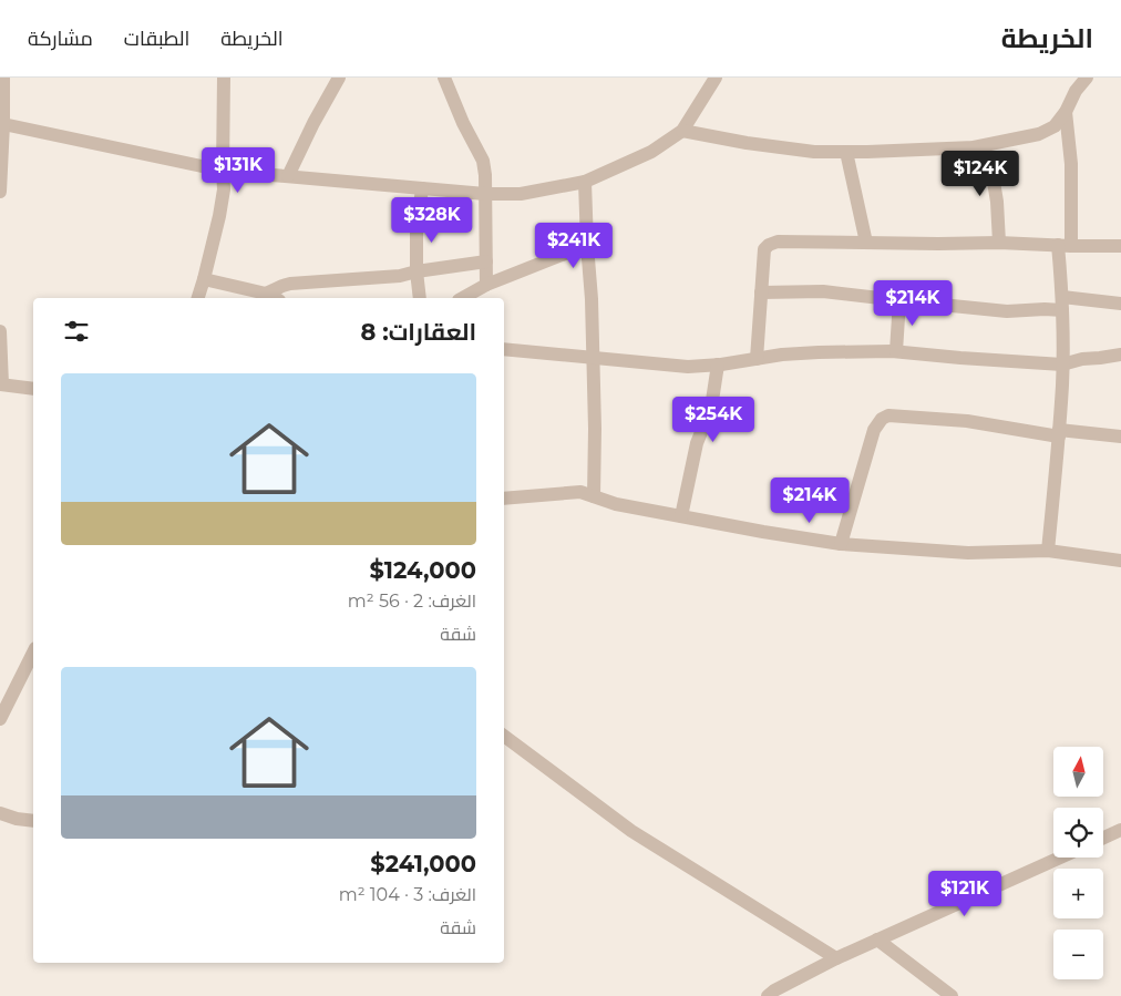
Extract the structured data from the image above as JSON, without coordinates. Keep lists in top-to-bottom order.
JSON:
{
  "north": "top",
  "page": {
    "header": "الخريطة",
    "nav": ["الخريطة", "الطبقات", "مشاركة"],
    "price": [
      "$131K",
      "$124K",
      "$328K",
      "$241K",
      "$214K",
      "$254K",
      "$214K",
      "$121K"
    ],
    "heading": "العقارات: 8",
    "list": [
      {
        "name": "$124,000",
        "note": "الغرف: 2 · 56 m² · شقة"
      },
      {
        "name": "$241,000",
        "note": "الغرف: 3 · 104 m² · شقة"
      }
    ],
    "map_buttons": ["+", "−"]
  }
}
